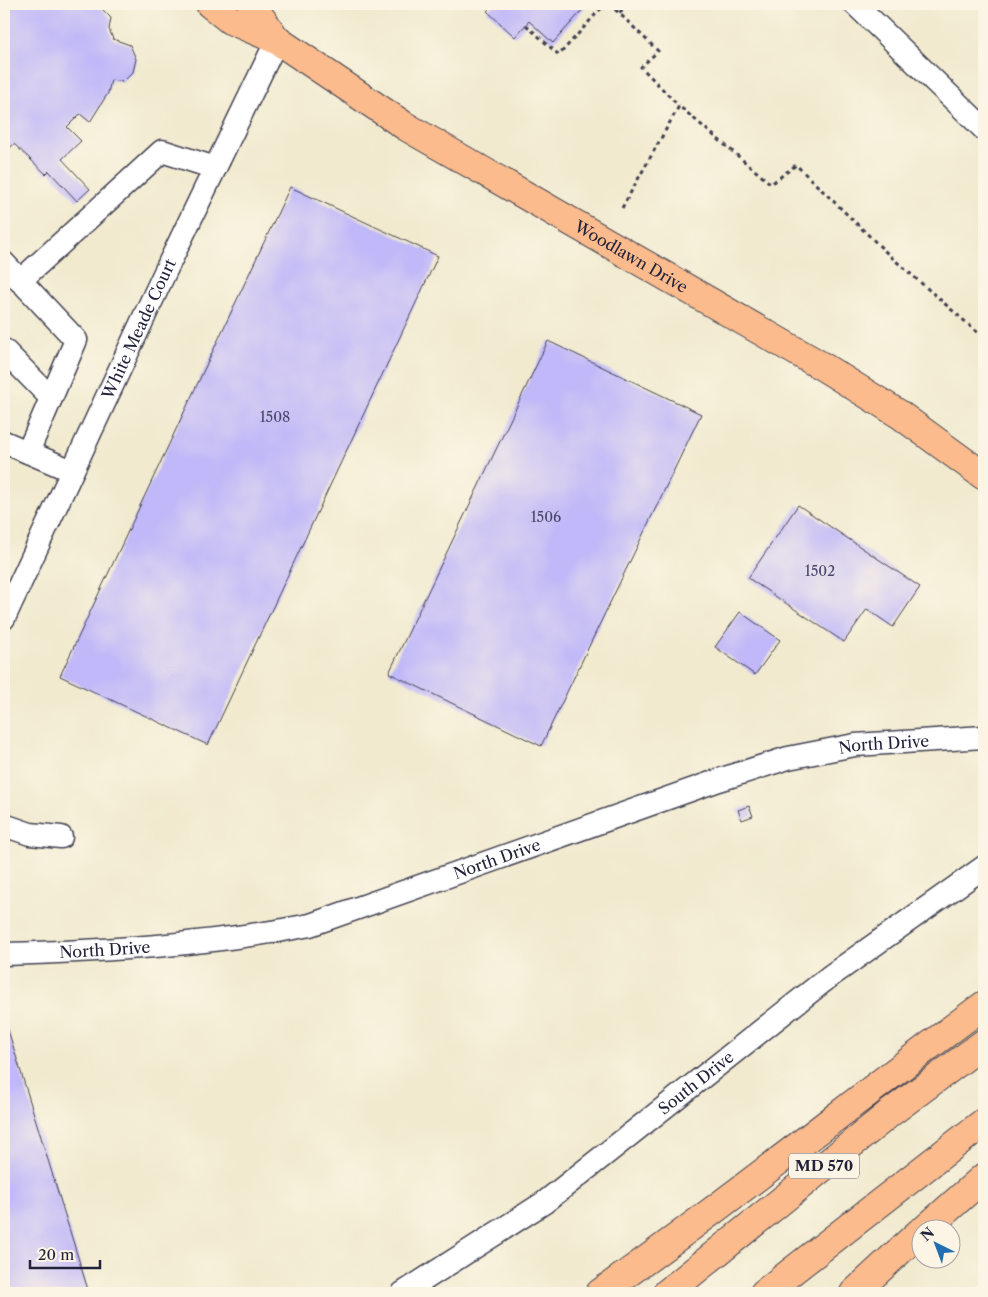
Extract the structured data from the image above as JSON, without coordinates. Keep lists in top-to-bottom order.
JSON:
{
  "streets": {
    "main road": ["Woodlawn Drive", "MD 570"],
    "street": ["White Meade Court", "North Drive", "South Drive"]
  },
  "crossings": [
    ["Woodlawn Drive", "White Meade Court"]
  ],
  "house_numbers": ["1508", "1506", "1502"],
  "scale_bar": "20 m",
  "north": "top left"
}
